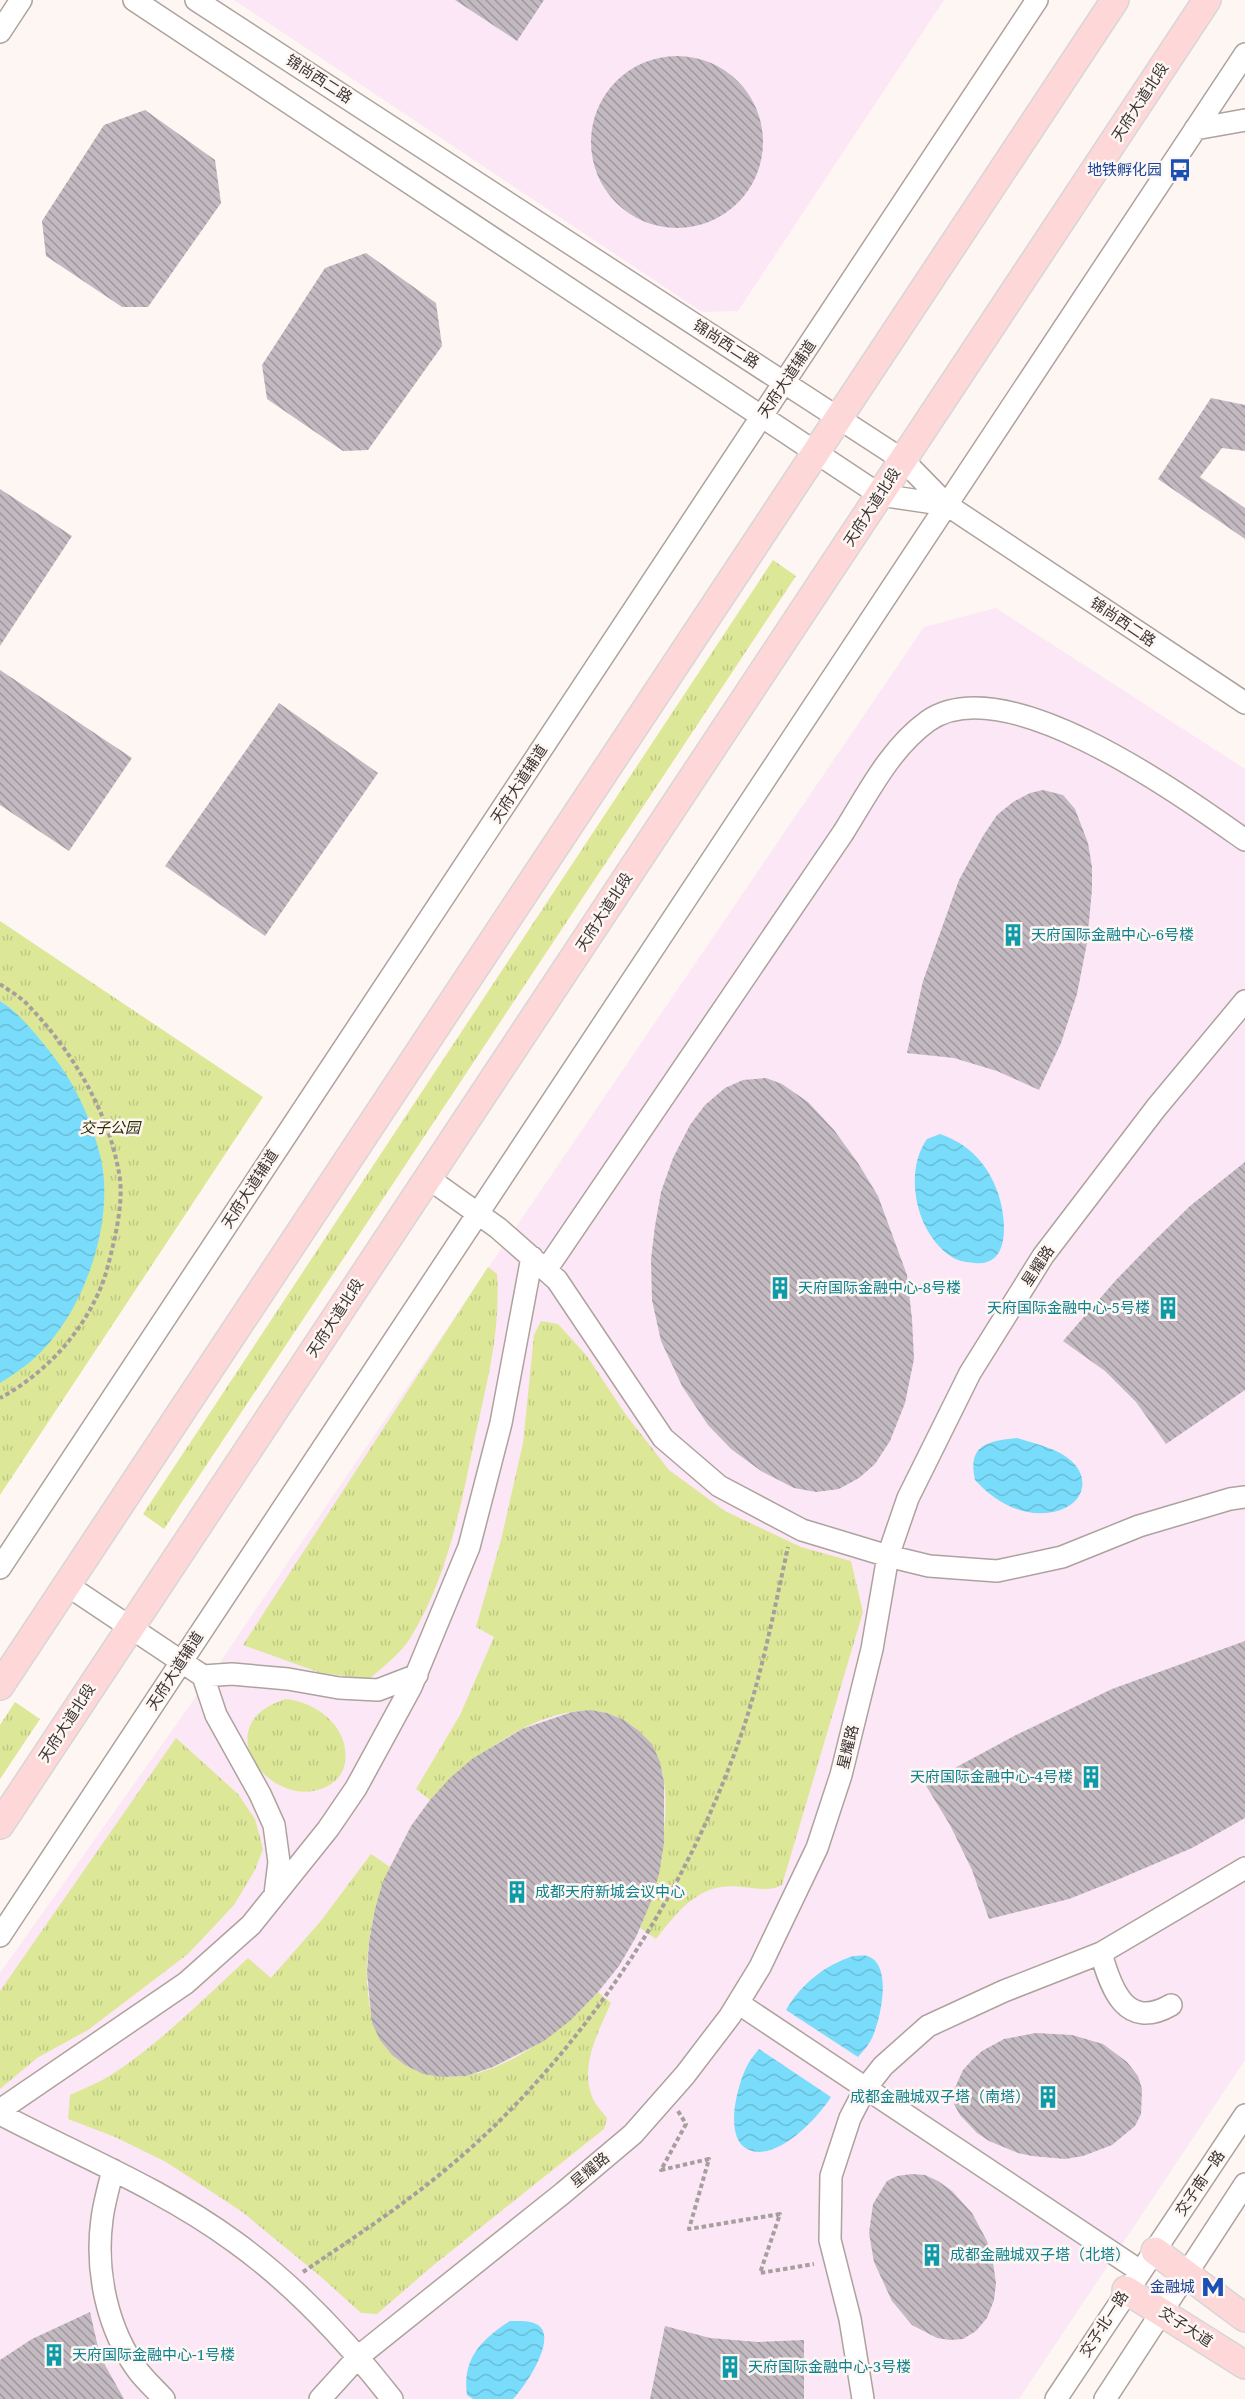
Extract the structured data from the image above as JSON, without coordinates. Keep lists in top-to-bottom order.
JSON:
{
  "streets": {
    "main road": ["天府大道北段", "交子大道"],
    "street": [
      "锦尚西二路",
      "天府大道辅道",
      "星耀路",
      "交子南一路",
      "交子北一路"
    ]
  },
  "crossings": [
    ["锦尚西二路", "天府大道北段"],
    ["锦尚西二路", "天府大道辅道"],
    ["交子南一路", "交子北一路"],
    ["交子南一路", "交子大道"],
    ["交子北一路", "交子大道"]
  ],
  "parks": ["交子公园"],
  "places": {
    "bus stop": ["地铁孵化园"],
    "building": [
      "天府国际金融中心-6号楼",
      "天府国际金融中心-8号楼",
      "天府国际金融中心-5号楼",
      "天府国际金融中心-4号楼",
      "成都天府新城会议中心",
      "成都金融城双子塔（南塔）",
      "成都金融城双子塔（北塔）",
      "天府国际金融中心-1号楼",
      "天府国际金融中心-3号楼"
    ],
    "metro station": ["金融城"]
  }
}
